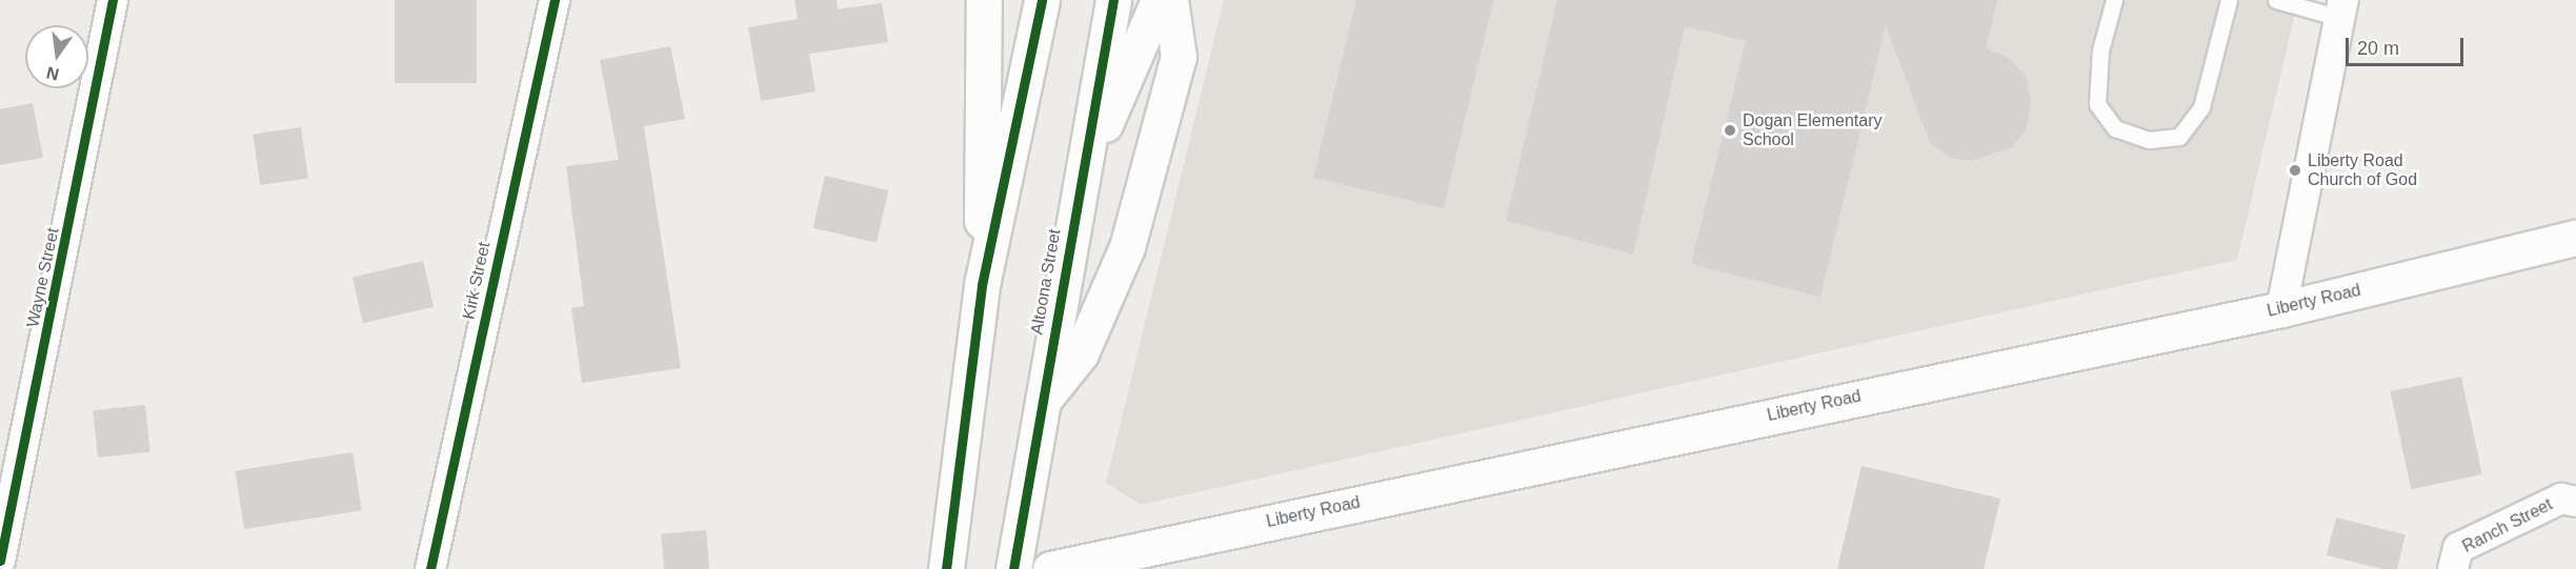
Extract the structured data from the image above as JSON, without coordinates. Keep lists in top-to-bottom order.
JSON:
{
  "streets": {
    "main road": ["Altoona Street", "Liberty Road"],
    "street": ["Wayne Street", "Kirk Street", "Ranch Street"]
  },
  "places": ["Dogan Elementary School", "Liberty Road Church of God"],
  "scale_bar": "20 m",
  "north": "bottom"
}
